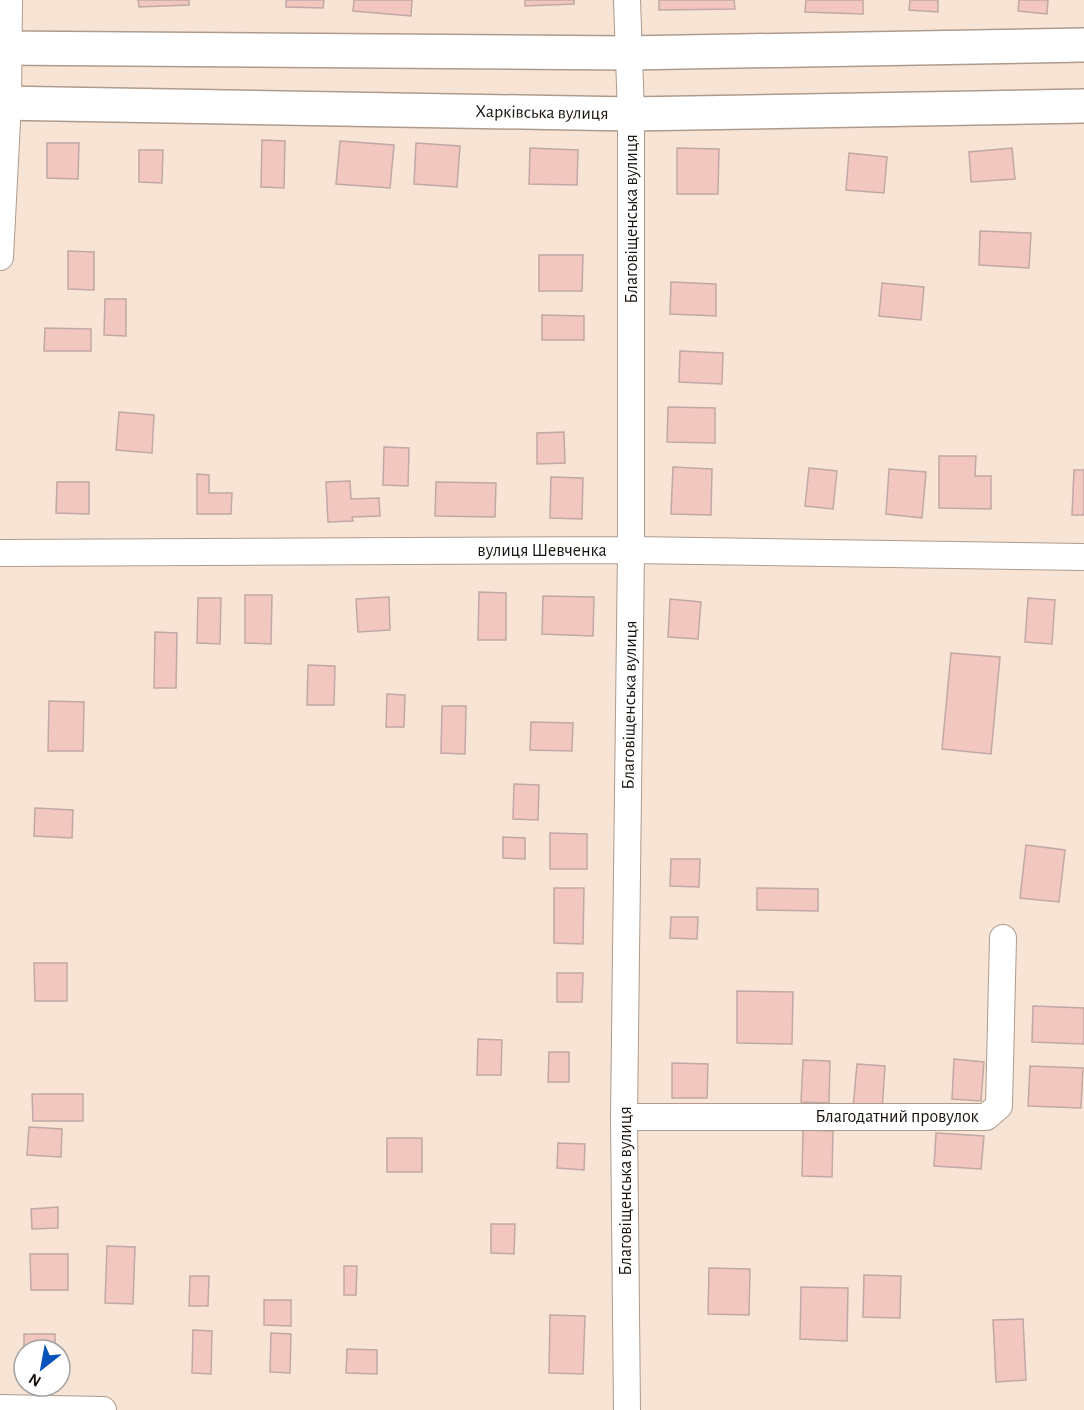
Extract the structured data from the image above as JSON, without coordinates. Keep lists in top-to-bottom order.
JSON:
{
  "streets": {
    "street": [
      "Харківська вулиця",
      "Благовіщенська вулиця",
      "вулиця Шевченка",
      "Благодатний провулок"
    ]
  },
  "crossings": [
    ["Харківська вулиця", "Благовіщенська вулиця"],
    ["Благовіщенська вулиця", "вулиця Шевченка"],
    ["Благовіщенська вулиця", "Благодатний провулок"]
  ],
  "north": "bottom left"
}
